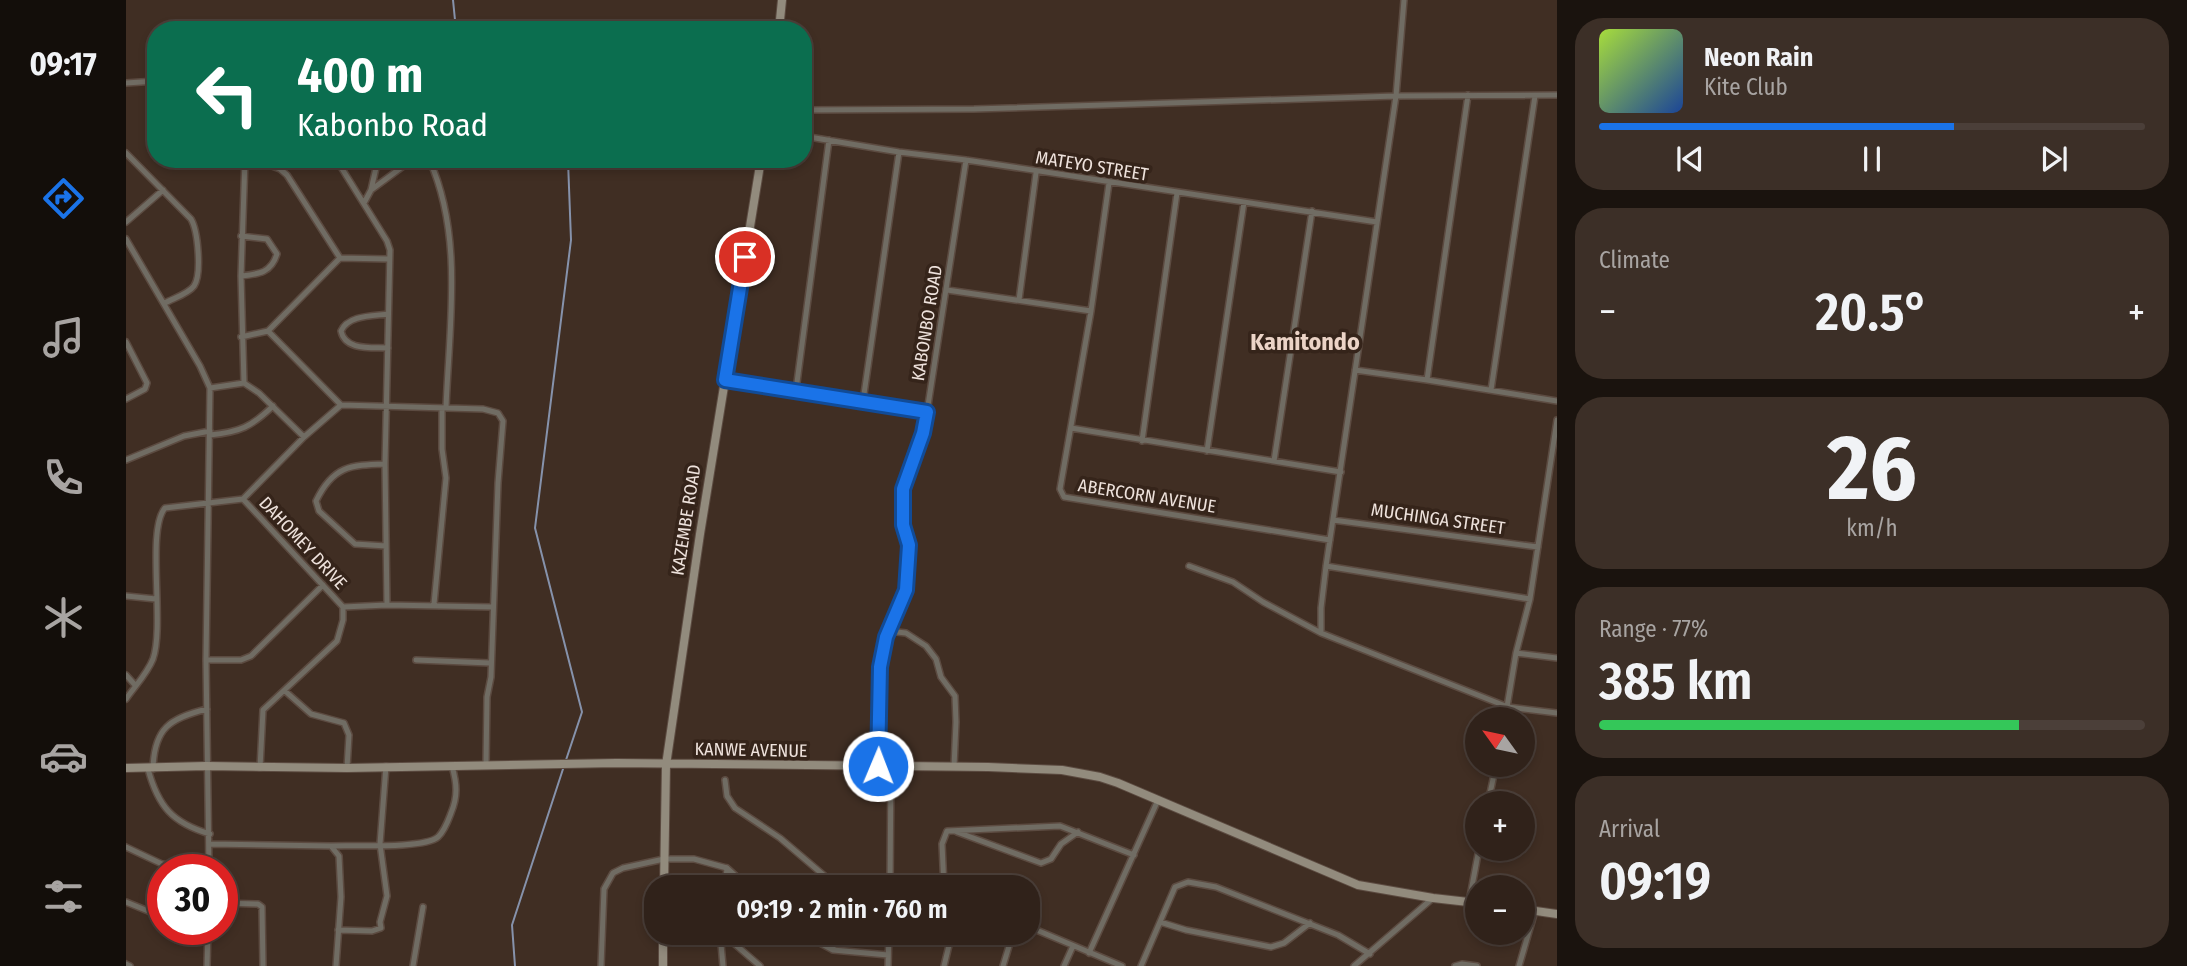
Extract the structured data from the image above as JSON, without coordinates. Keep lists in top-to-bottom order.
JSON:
{
  "streets": {
    "main road": ["KAZEMBE ROAD", "KANWE AVENUE"],
    "street": [
      "MATEYO STREET",
      "KABONBO ROAD",
      "ABERCORN AVENUE",
      "MUCHINGA STREET",
      "DAHOMEY DRIVE"
    ]
  },
  "crossings": [
    ["MATEYO STREET", "KABONBO ROAD"],
    ["MATEYO STREET", "ABERCORN AVENUE"],
    ["KABONBO ROAD", "KANWE AVENUE"],
    ["KAZEMBE ROAD", "KANWE AVENUE"]
  ],
  "districts": ["Kamitondo"],
  "north": "top left",
  "page": {
    "tabs": "09:17",
    "turn": ["400 m", "Kabonbo Road"],
    "song": ["Neon Rain", "Kite Club"],
    "tile": [
      "Climate",
      ["26", "km/h"],
      ["Range · 77%", "385 km"],
      ["Arrival", "09:19"]
    ],
    "heat": ["−", "20.5°", "+"],
    "map_buttons": ["+", "−"],
    "limit": "30",
    "trip": "09:19 · 2 min · 760 m"
  }
}
